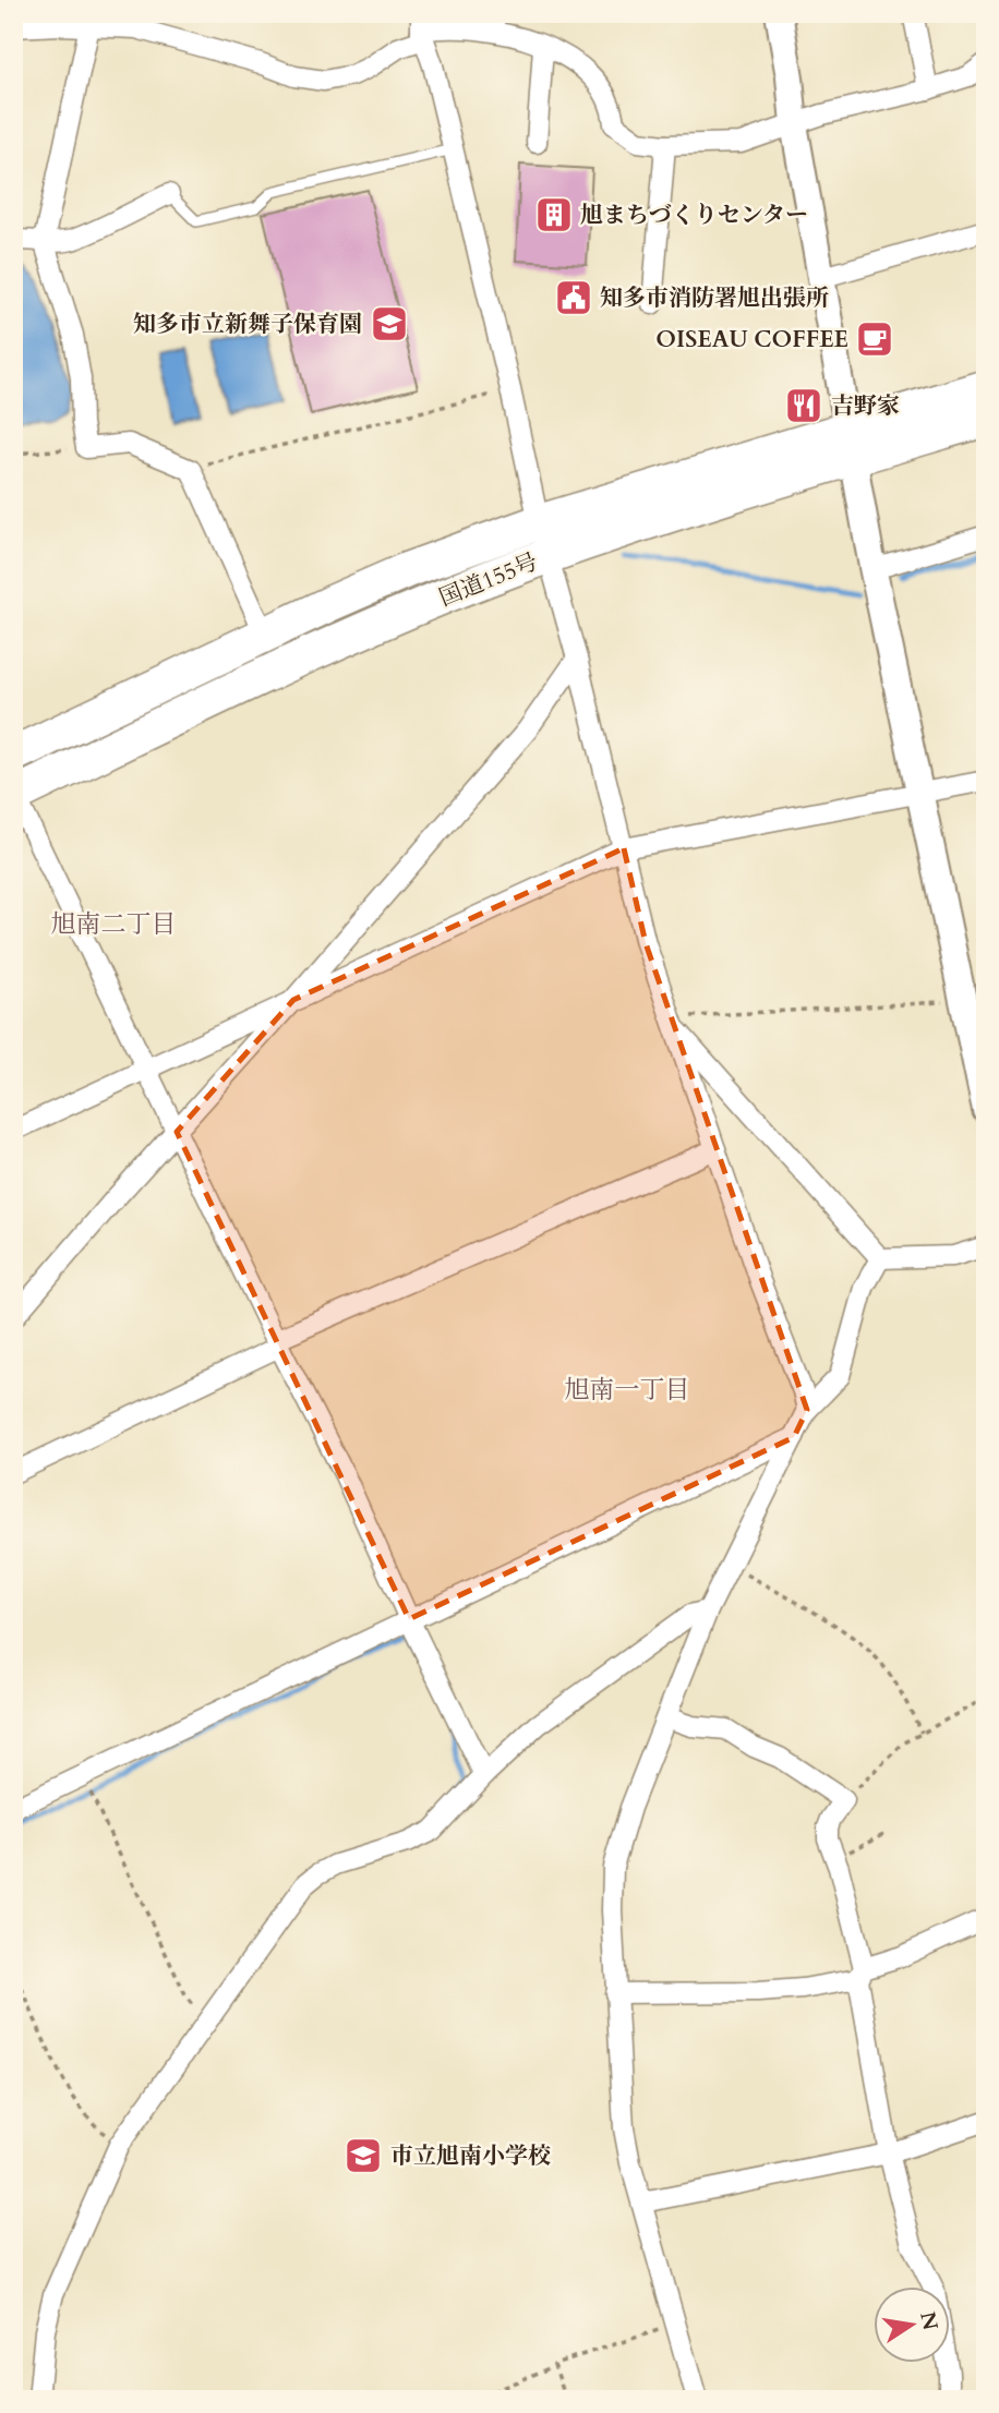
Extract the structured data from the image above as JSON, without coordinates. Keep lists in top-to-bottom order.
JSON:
{
  "streets": {
    "highway": ["国道155号"]
  },
  "districts": ["旭南二丁目", "旭南一丁目"],
  "places": {
    "building": ["旭まちづくりセンター"],
    "public building": ["知多市消防署旭出張所"],
    "school or university": ["知多市立新舞子保育園", "市立旭南小学校"],
    "cafe": ["OISEAU COFFEE"],
    "restaurant": ["吉野家"]
  },
  "north": "right"
}
